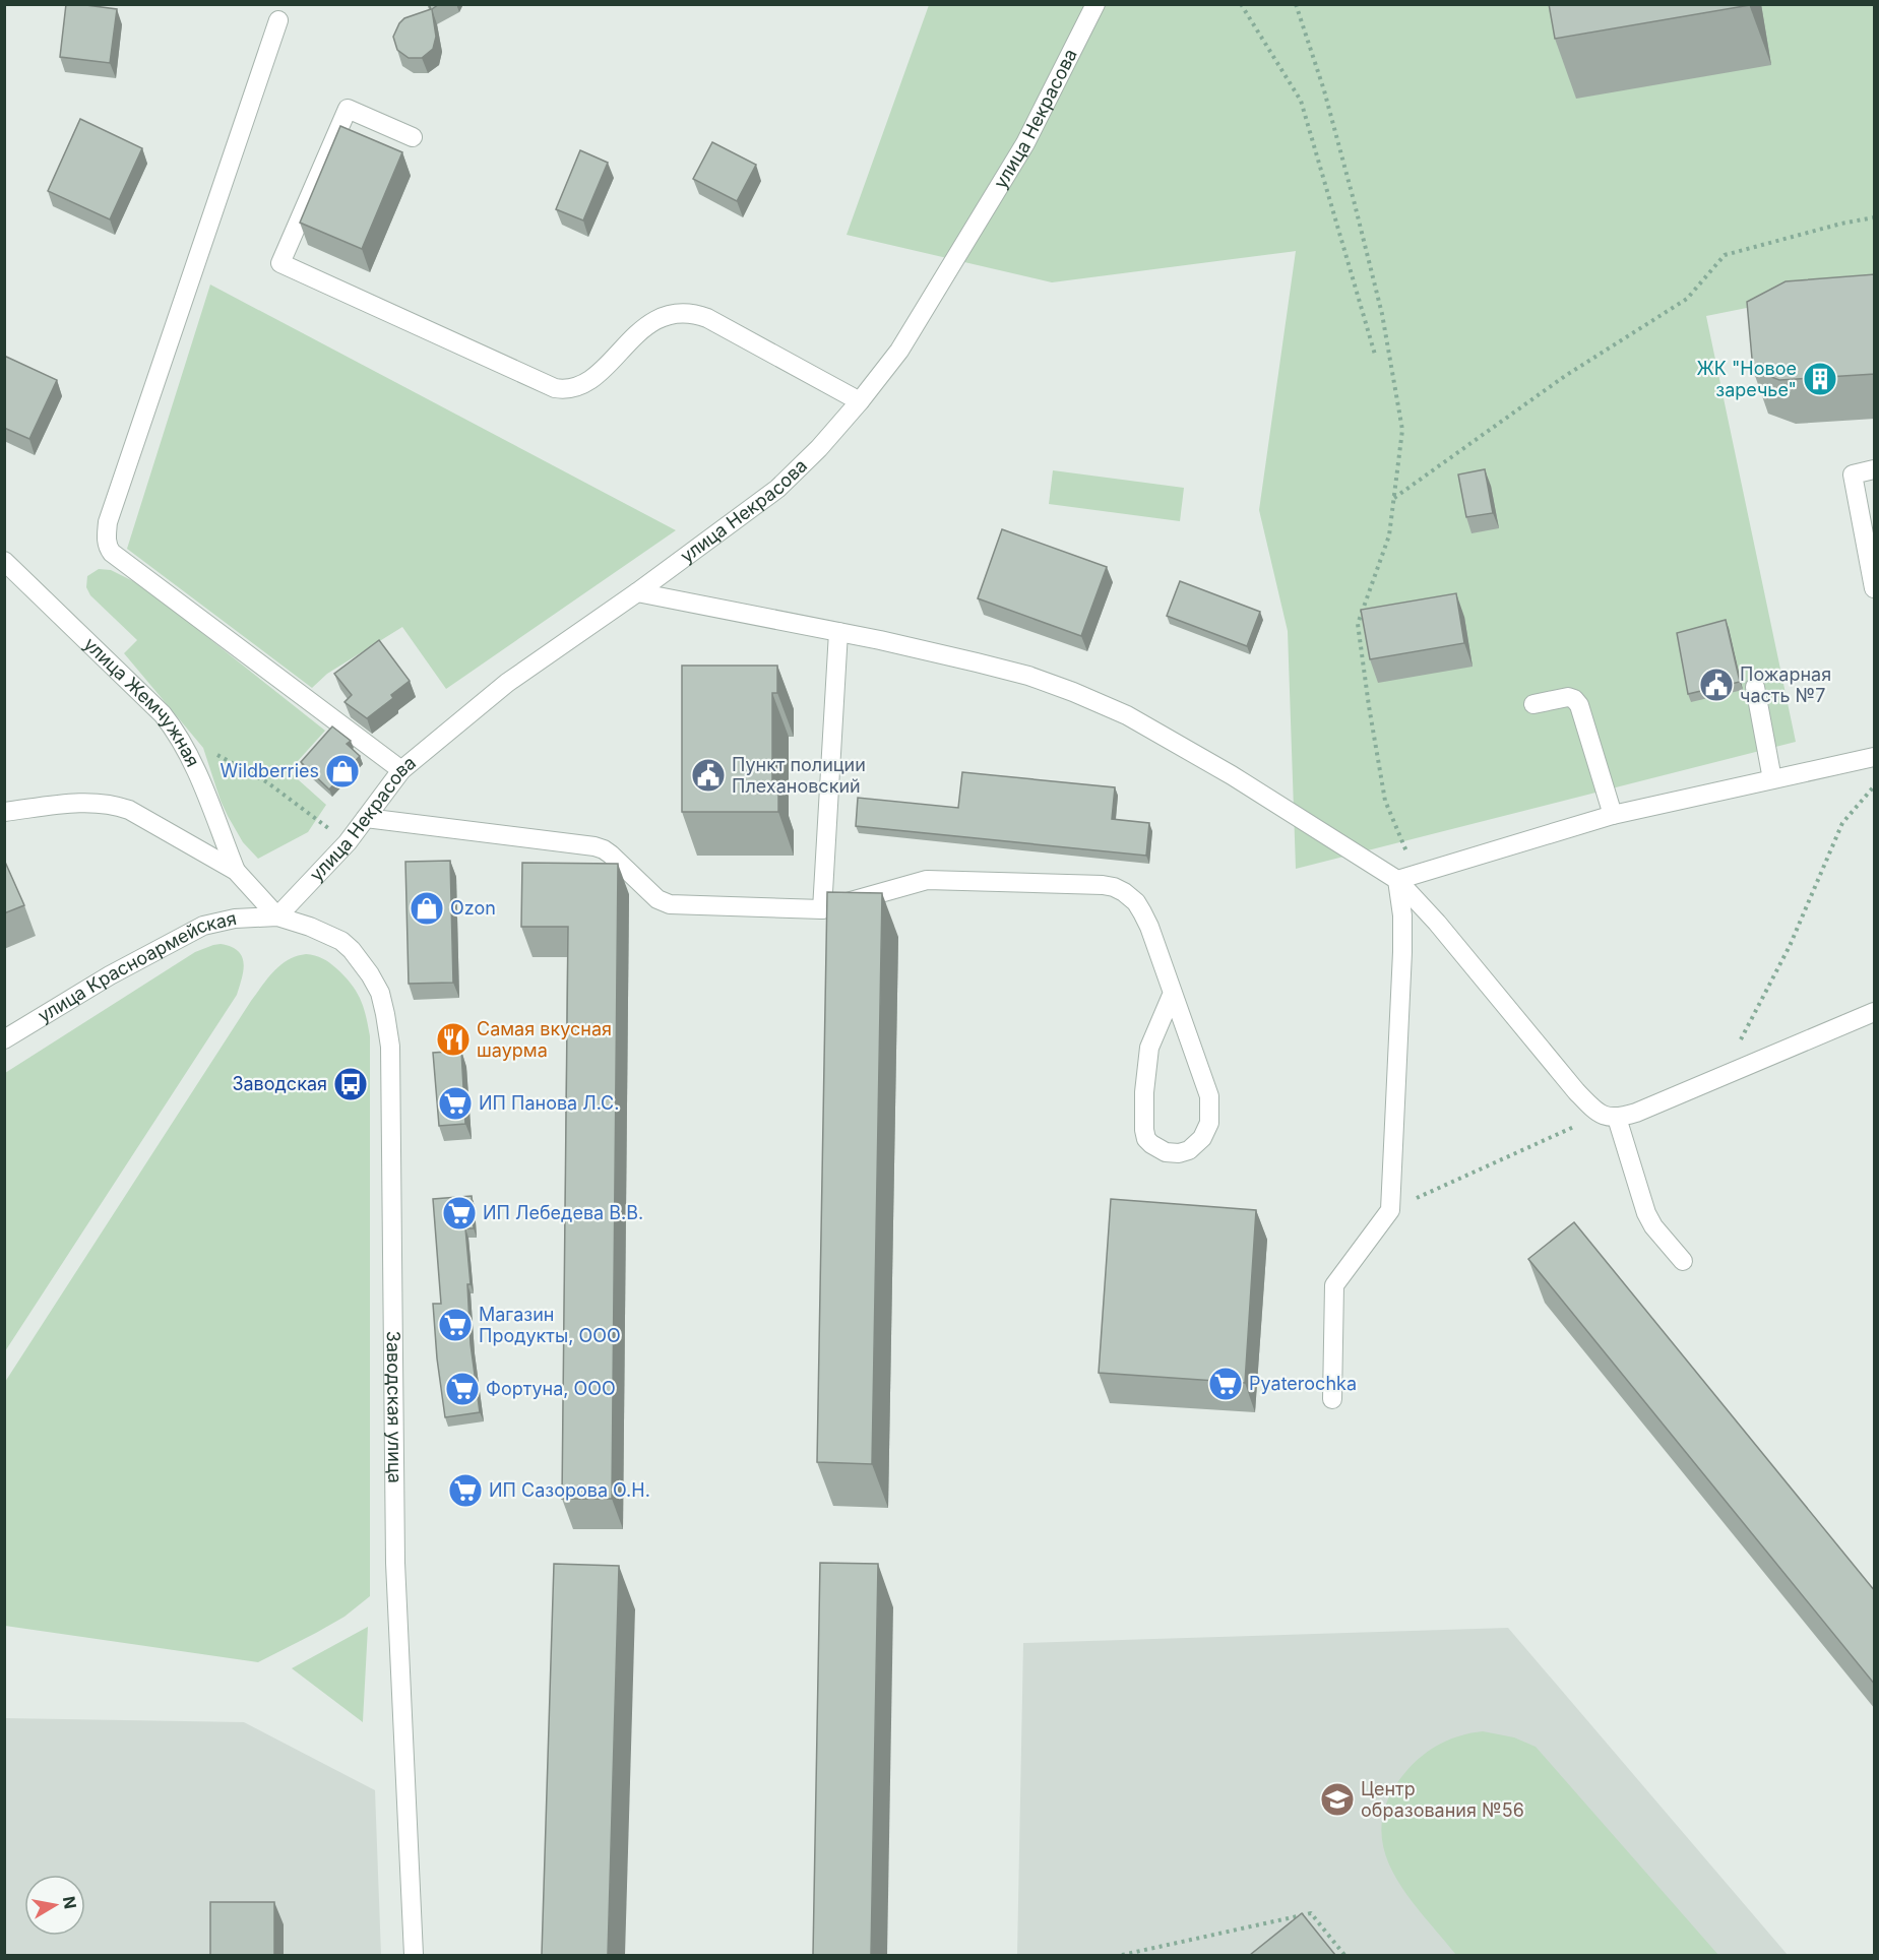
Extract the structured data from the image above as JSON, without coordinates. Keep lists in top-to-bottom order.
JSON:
{
  "streets": {
    "street": [
      "улица Некрасова",
      "улица Жемчужная",
      "улица Красноармейская",
      "Заводская улица"
    ]
  },
  "crossings": [
    ["улица Некрасова", "улица Красноармейская"],
    ["улица Некрасова", "Заводская улица"],
    ["улица Красноармейская", "Заводская улица"]
  ],
  "places": {
    "building": ["ЖК \"Новое заречье\""],
    "public building": ["Пожарная часть №7", "Пункт полиции Плехановский"],
    "shop": ["Wildberries", "Ozon"],
    "restaurant": ["Самая вкусная шаурма"],
    "bus stop": ["Заводская"],
    "supermarket": [
      "ИП Панова Л.С.",
      "ИП Лебедева В.В.",
      "Магазин Продукты, ООО",
      "Pyaterochka",
      "Фортуна, ООО",
      "ИП Сазорова О.Н."
    ],
    "school or university": ["Центр образования №56"]
  },
  "north": "right"
}
